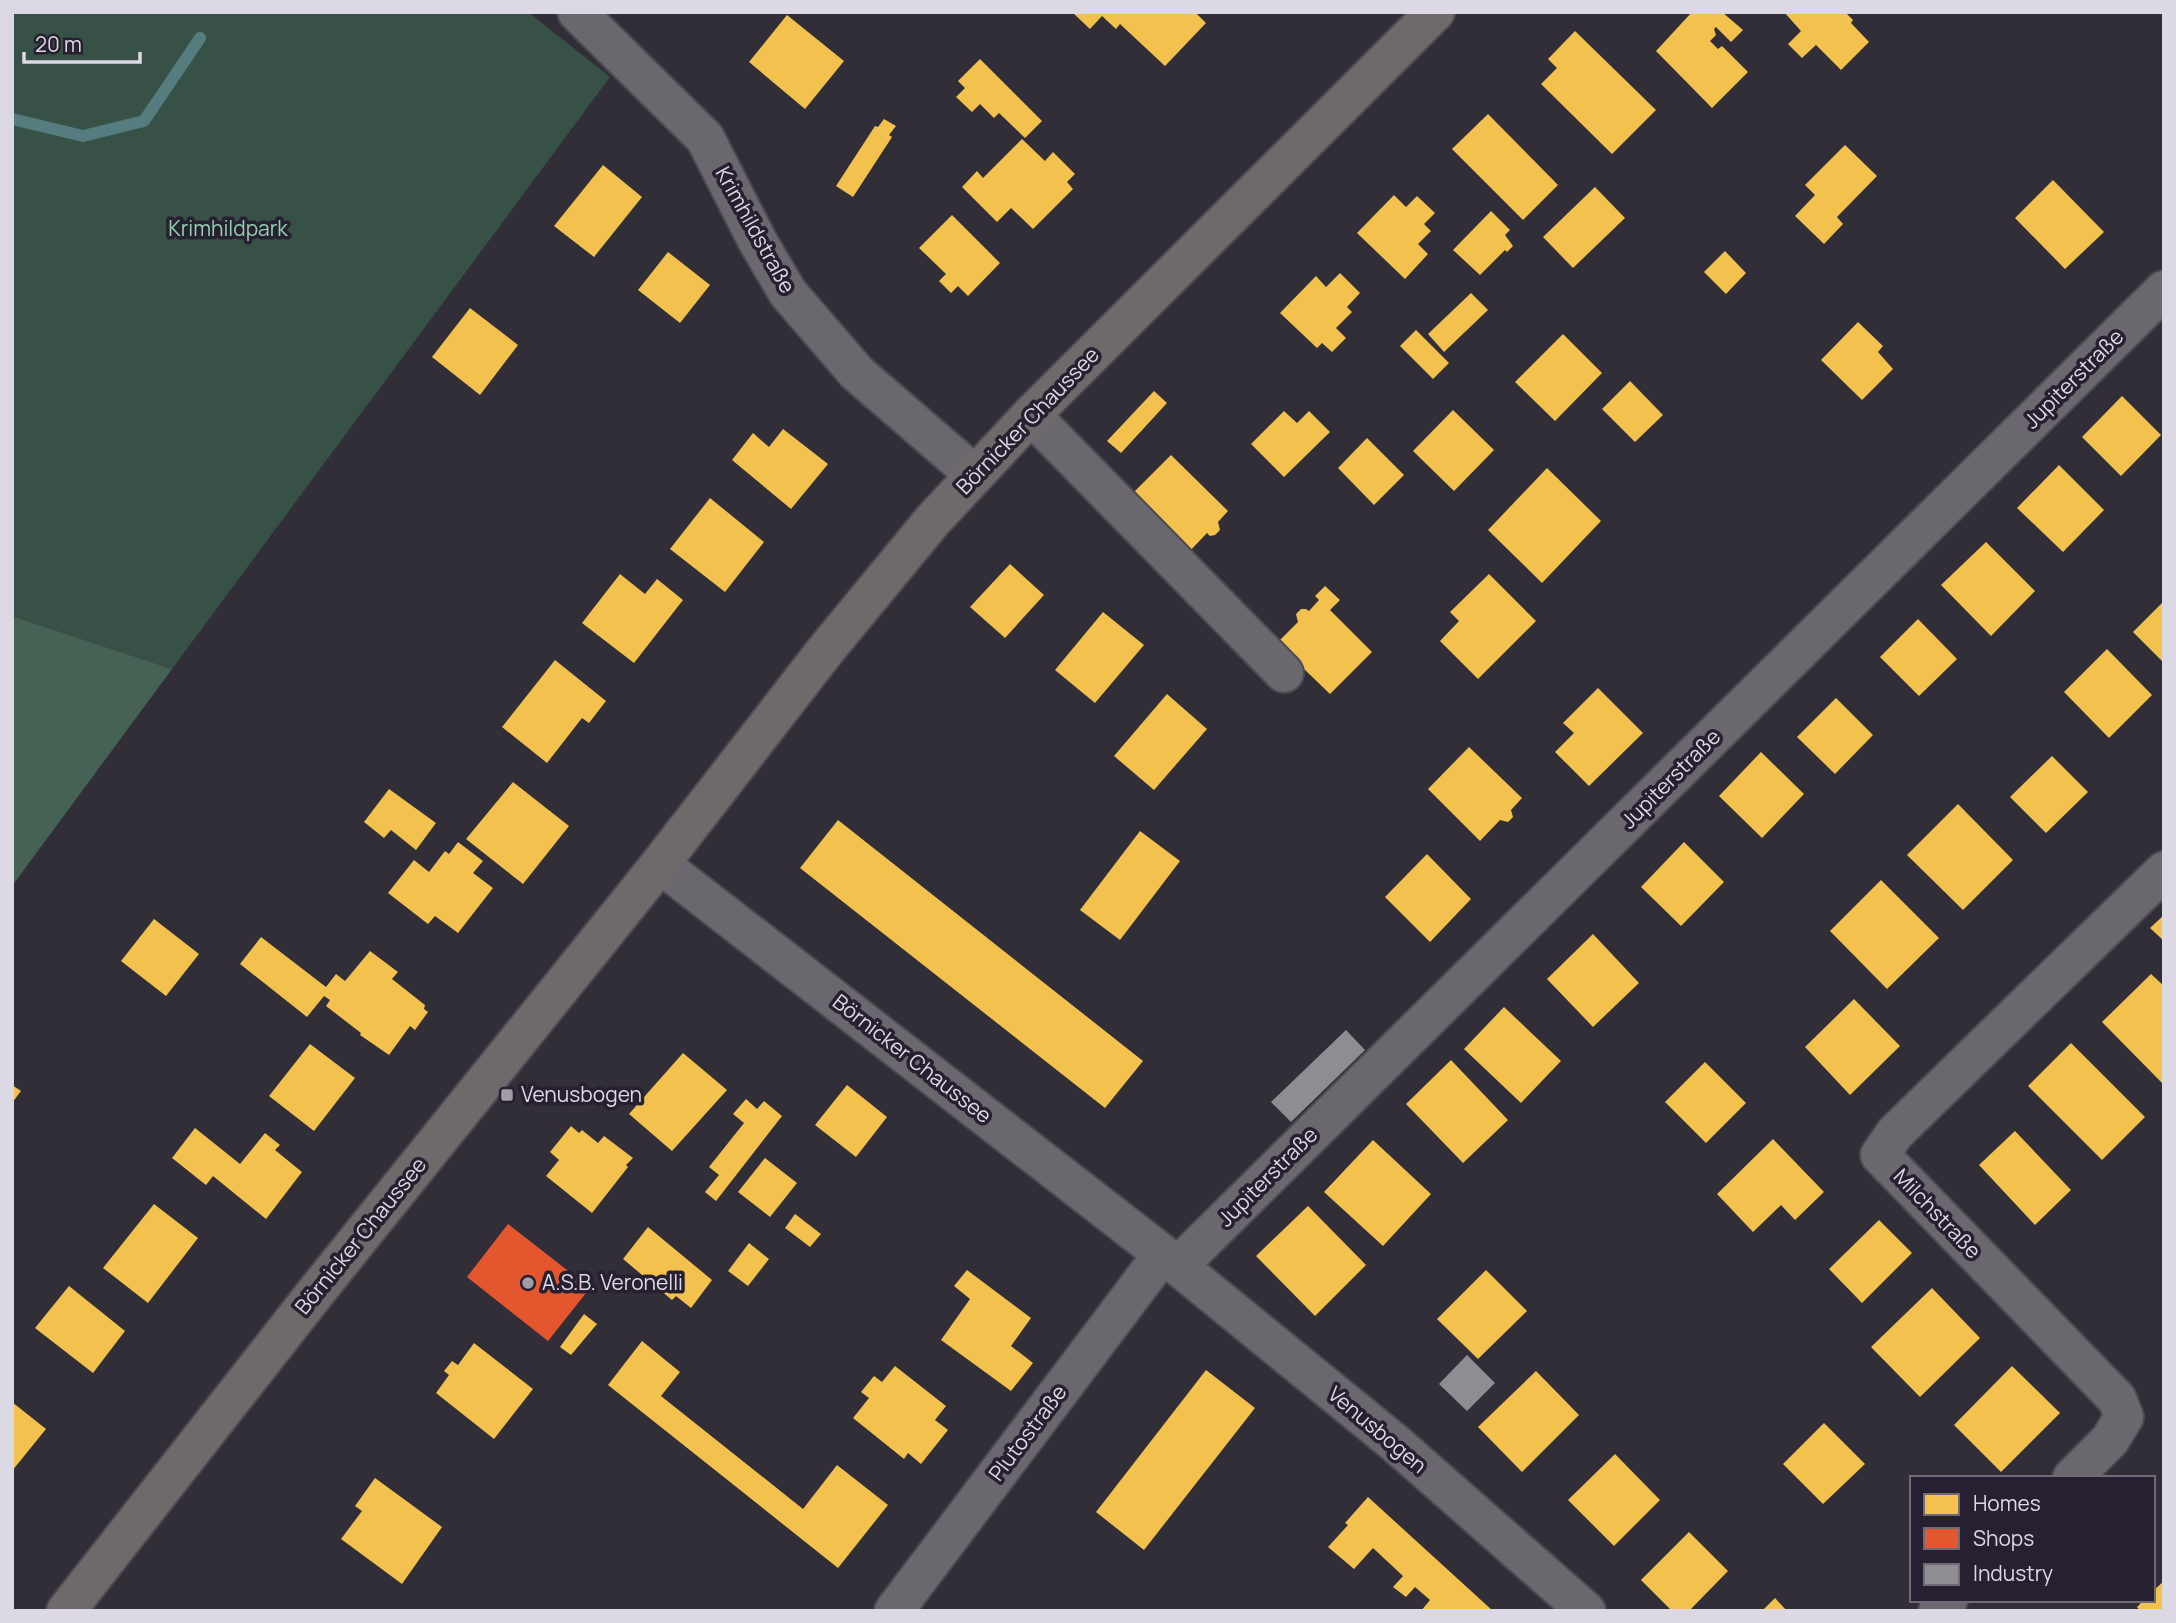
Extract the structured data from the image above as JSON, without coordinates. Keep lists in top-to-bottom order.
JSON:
{
  "streets": {
    "main road": ["Börnicker Chaussee"],
    "street": [
      "Krimhildstraße",
      "Jupiterstraße",
      "Milchstraße",
      "Venusbogen",
      "Plutostraße"
    ]
  },
  "crossings": [
    ["Krimhildstraße", "Börnicker Chaussee"],
    ["Jupiterstraße", "Börnicker Chaussee"],
    ["Jupiterstraße", "Venusbogen"],
    ["Jupiterstraße", "Plutostraße"],
    ["Börnicker Chaussee", "Venusbogen"],
    ["Börnicker Chaussee", "Plutostraße"],
    ["Venusbogen", "Plutostraße"]
  ],
  "parks": ["Krimhildpark"],
  "places": {
    "transit": ["Venusbogen"],
    "other": ["A.S.B. Veronelli"]
  },
  "legend": ["Homes", "Shops", "Industry"],
  "scale_bar": "20 m"
}
